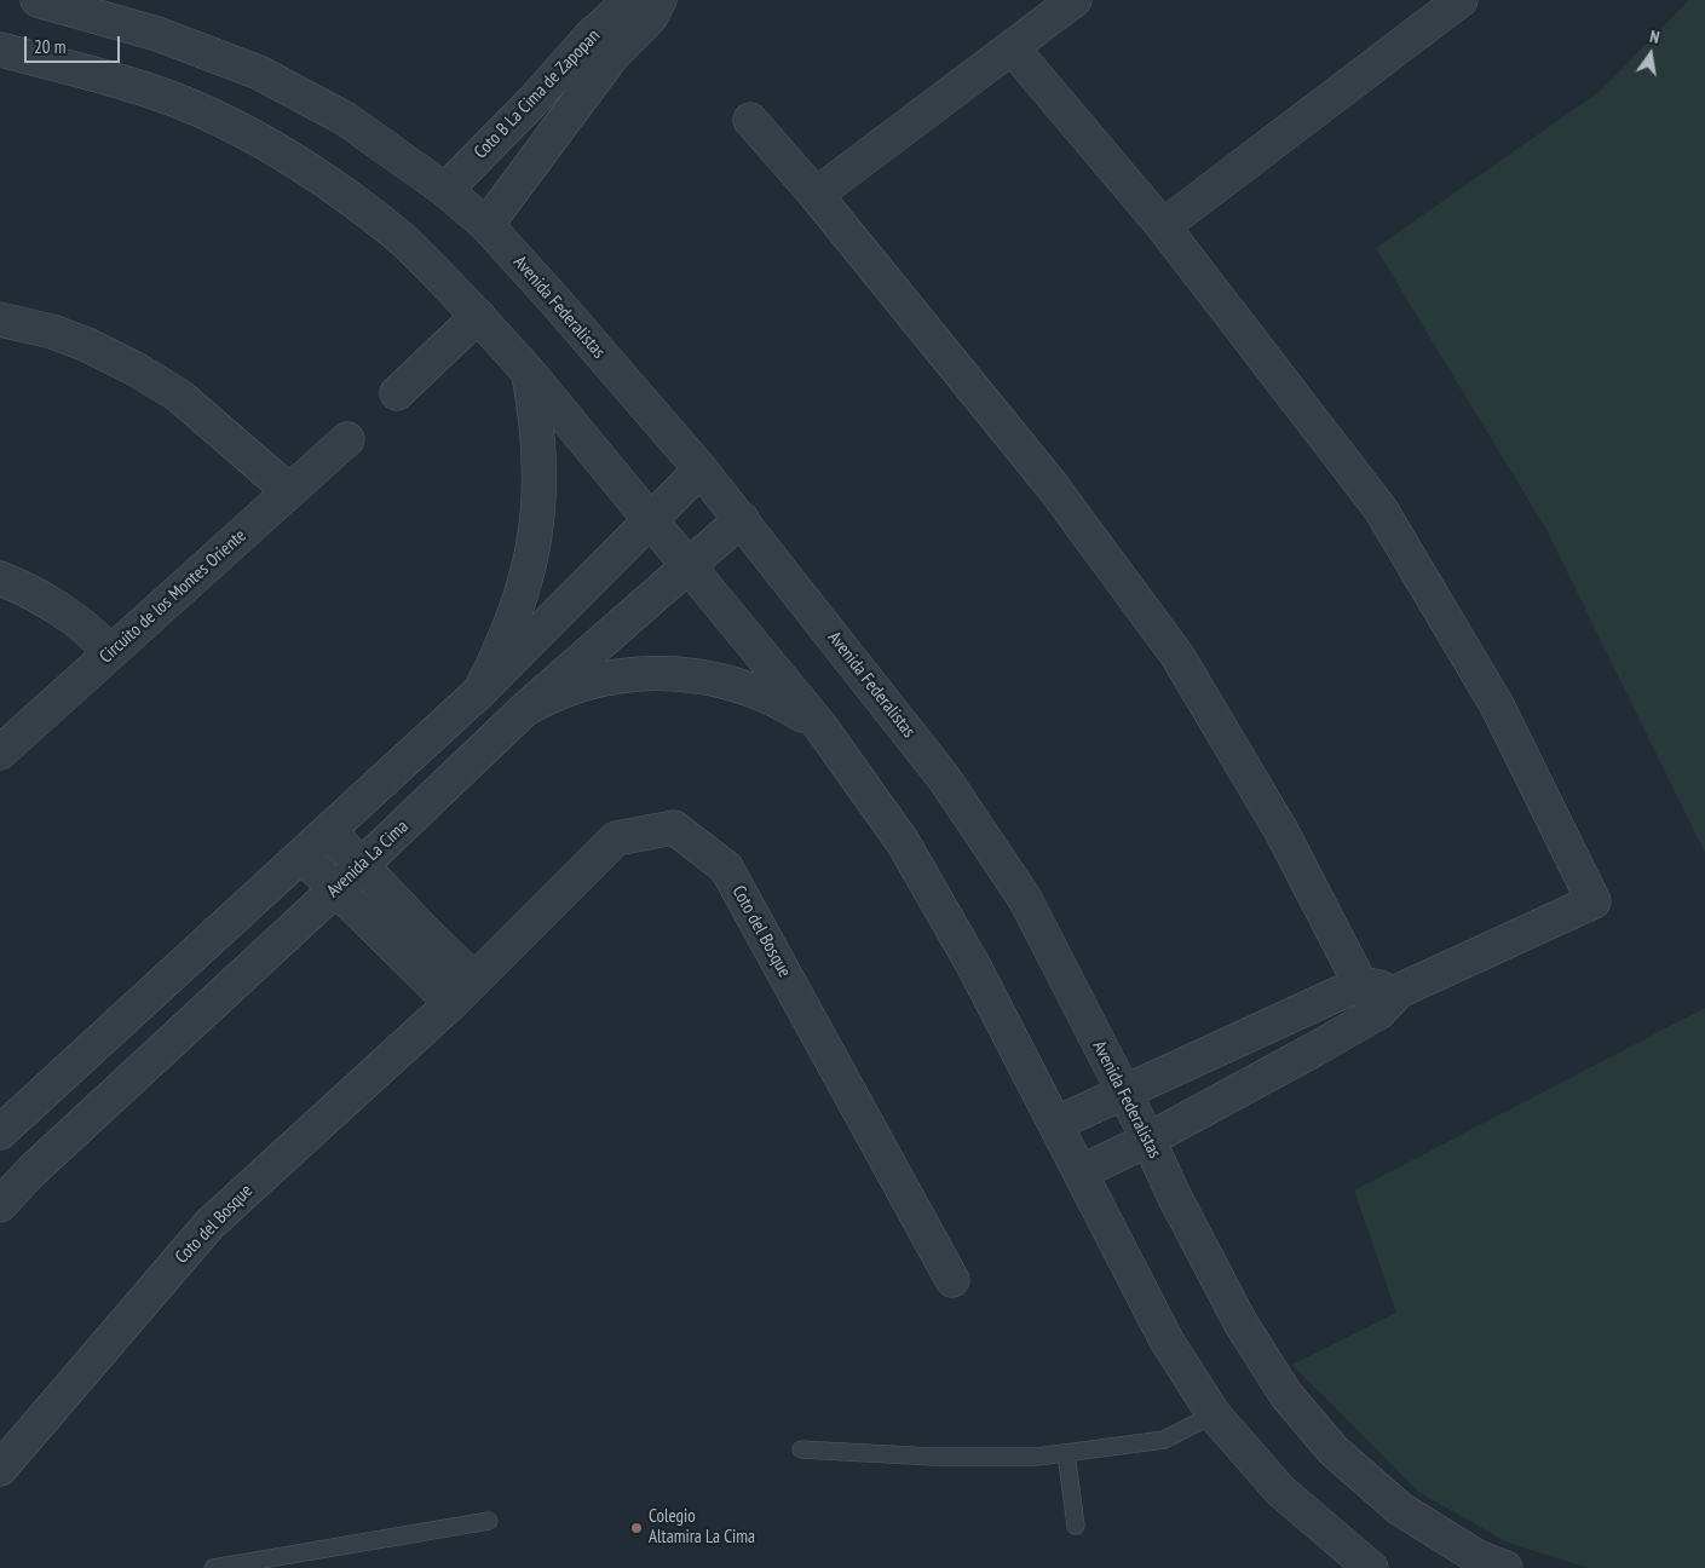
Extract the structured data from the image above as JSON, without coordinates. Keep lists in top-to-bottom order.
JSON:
{
  "streets": {
    "street": [
      "Coto B La Cima de Zapopan",
      "Avenida Federalistas",
      "Circuito de los Montes Oriente",
      "Avenida La Cima",
      "Coto del Bosque"
    ]
  },
  "crossings": [
    ["Coto B La Cima de Zapopan", "Avenida Federalistas"],
    ["Avenida Federalistas", "Avenida La Cima"]
  ],
  "places": ["Colegio Altamira La Cima"],
  "scale_bar": "20 m",
  "north": "top"
}
